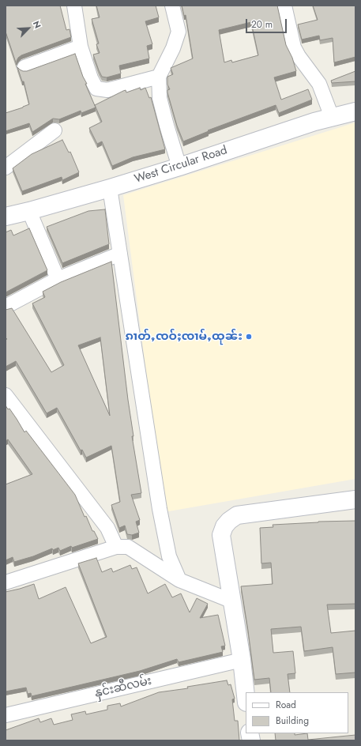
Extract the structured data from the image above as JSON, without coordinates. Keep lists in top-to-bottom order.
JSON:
{
  "streets": {
    "street": ["West Circular Road", "နှင်းဆီလမ်း"]
  },
  "places": ["ၵၢတ်ႇၸဝ်ႈၸၢမ်ႇထုၼ်း"],
  "legend": ["Road", "Building"],
  "scale_bar": "20 m",
  "north": "top right"
}
